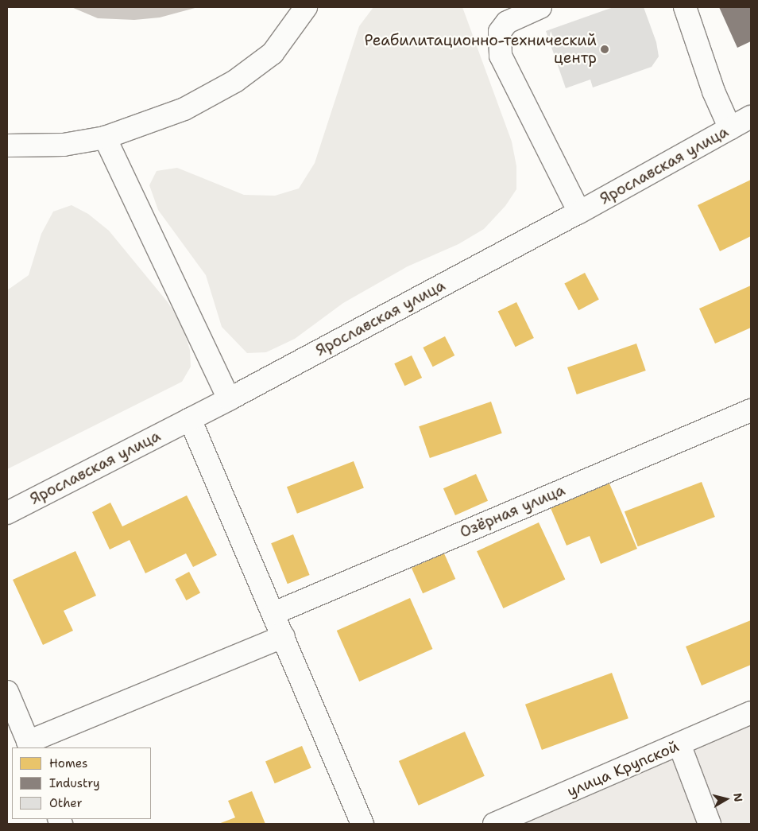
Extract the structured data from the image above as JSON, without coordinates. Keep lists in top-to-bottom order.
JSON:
{
  "streets": {
    "street": ["Ярославская улица", "Озёрная улица", "улица Крупской"]
  },
  "places": ["Реабилитационно-технический центр"],
  "legend": ["Homes", "Industry", "Other"],
  "north": "right"
}
